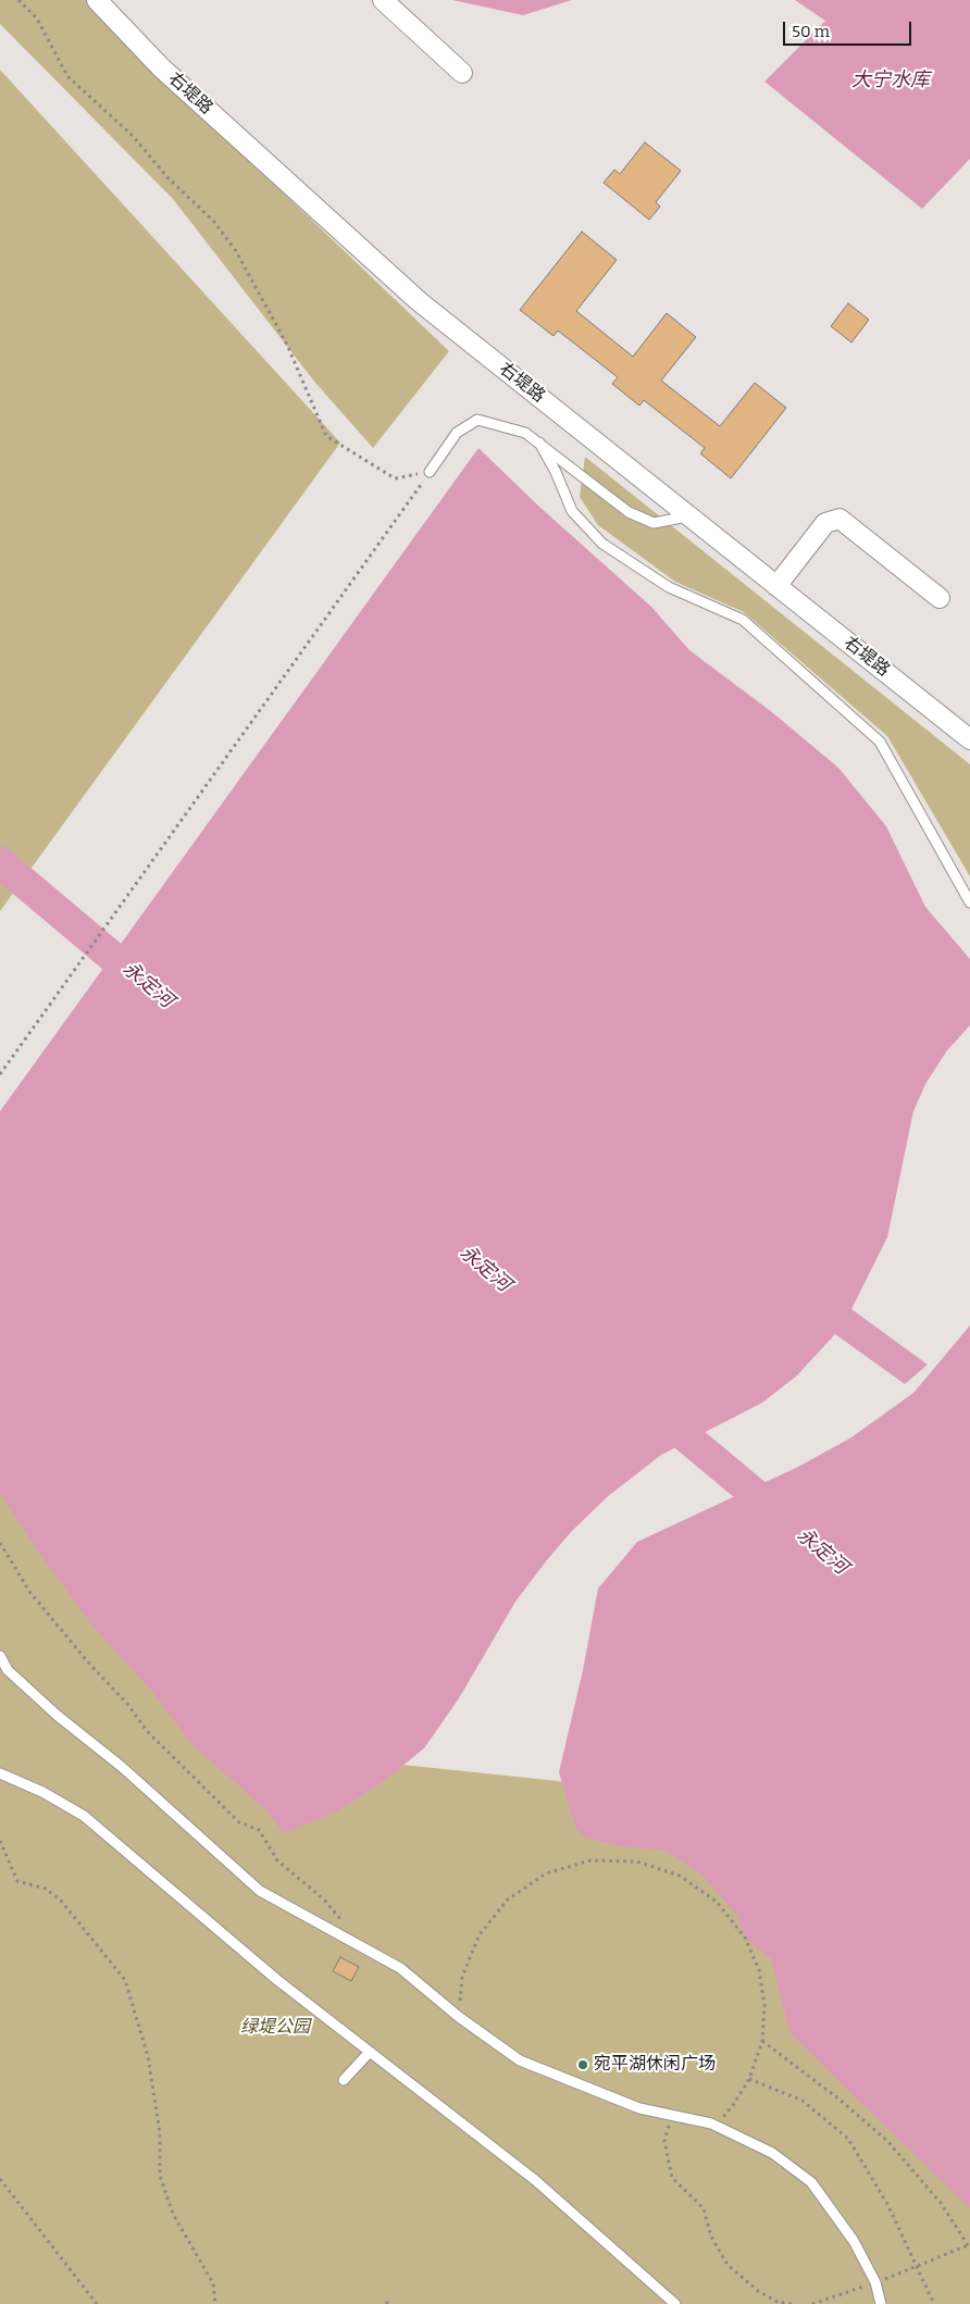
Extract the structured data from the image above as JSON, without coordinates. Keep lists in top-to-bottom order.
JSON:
{
  "streets": {
    "street": ["右堤路"]
  },
  "water": ["大宁水库", "永定河"],
  "parks": ["绿堤公园"],
  "places": ["宛平湖休闲广场"],
  "scale_bar": "50 m"
}
